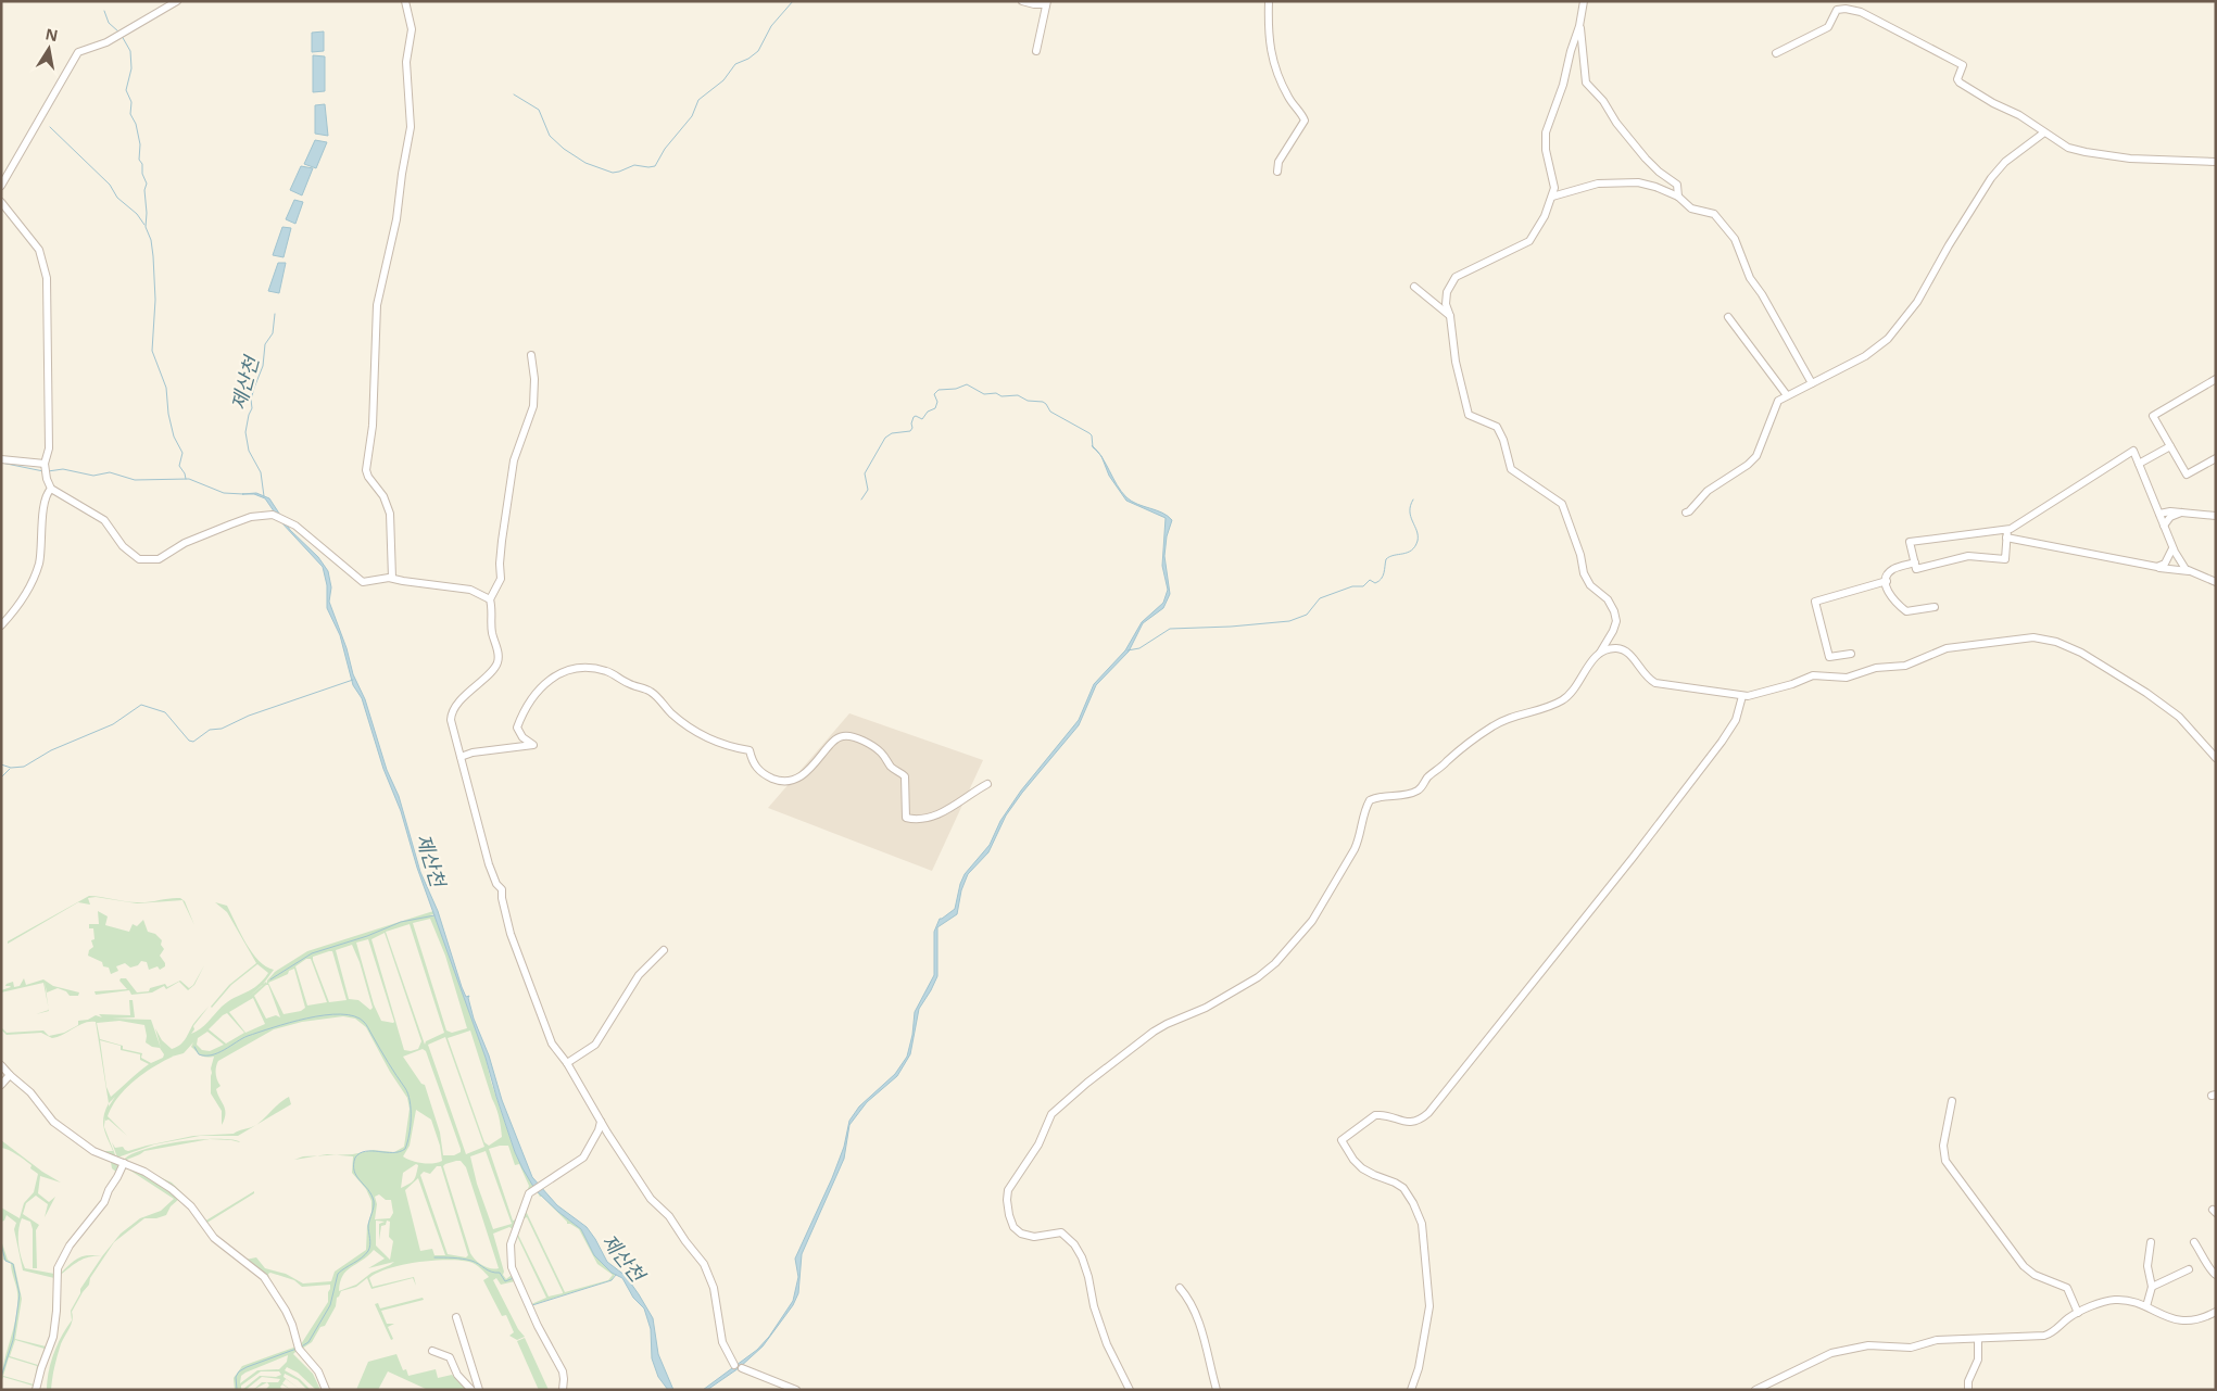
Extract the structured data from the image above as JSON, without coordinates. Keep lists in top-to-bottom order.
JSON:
{
  "water": ["제산천"],
  "north": "top"
}
